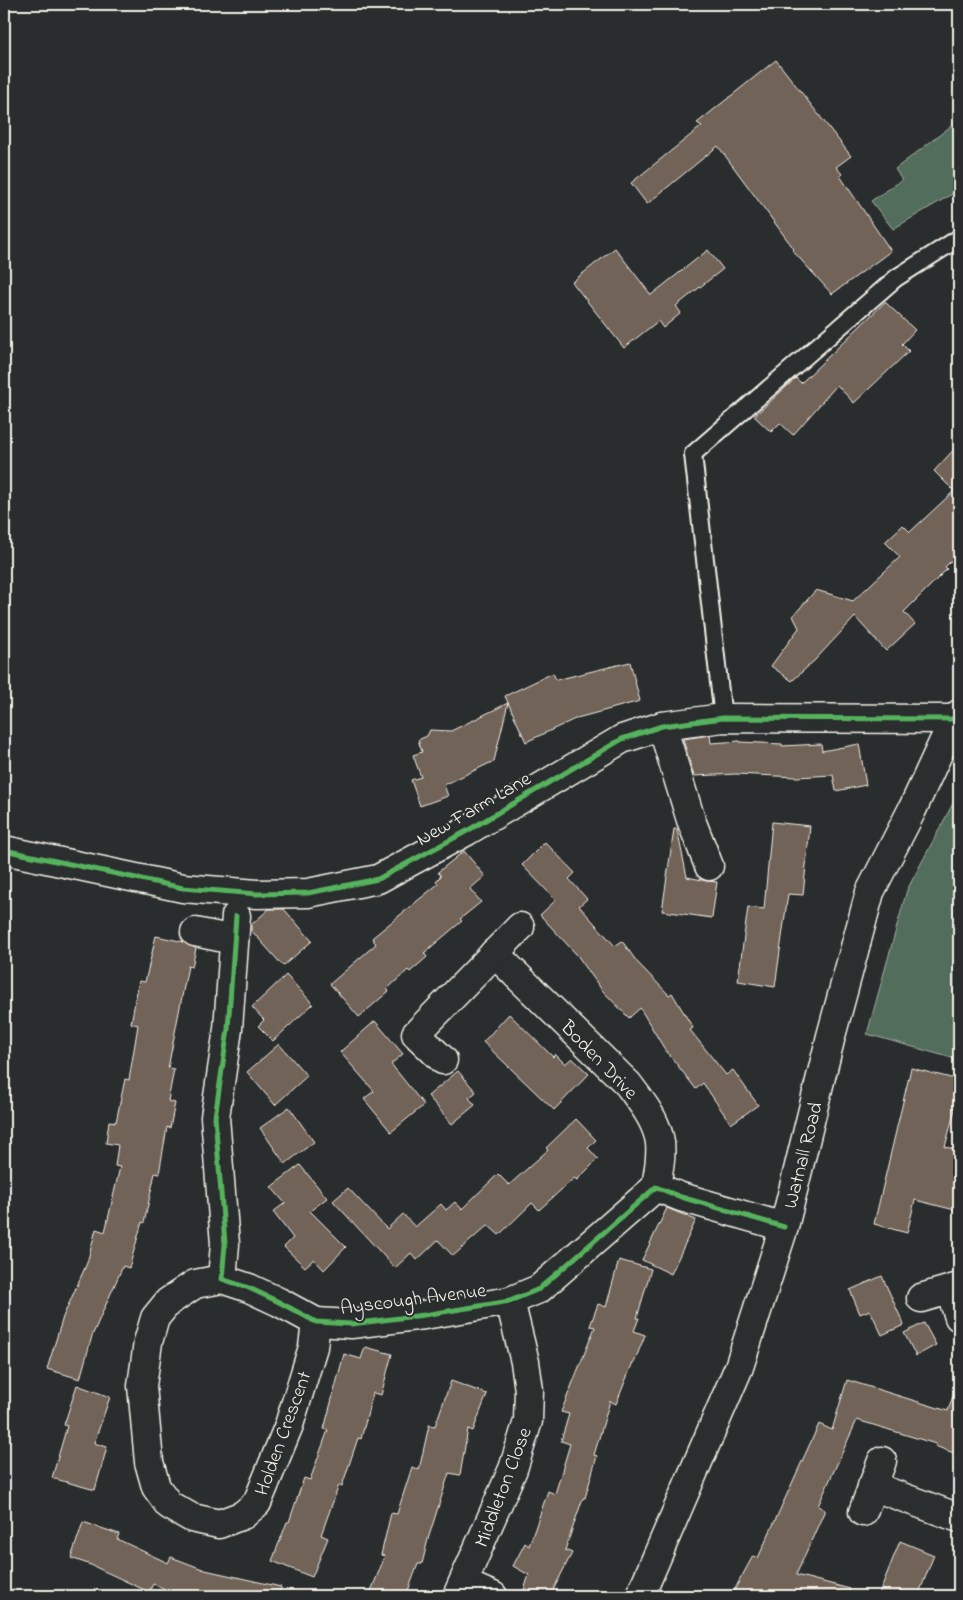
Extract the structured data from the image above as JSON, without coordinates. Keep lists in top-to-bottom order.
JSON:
{
  "streets": {
    "street": [
      "New Farm Lane",
      "Boden Drive",
      "Watnall Road",
      "Ayscough Avenue",
      "Holden Crescent",
      "Middleton Close"
    ]
  },
  "crossings": [
    ["New Farm Lane", "Watnall Road"],
    ["Boden Drive", "Ayscough Avenue"],
    ["Ayscough Avenue", "Holden Crescent"],
    ["Ayscough Avenue", "Middleton Close"]
  ]
}
